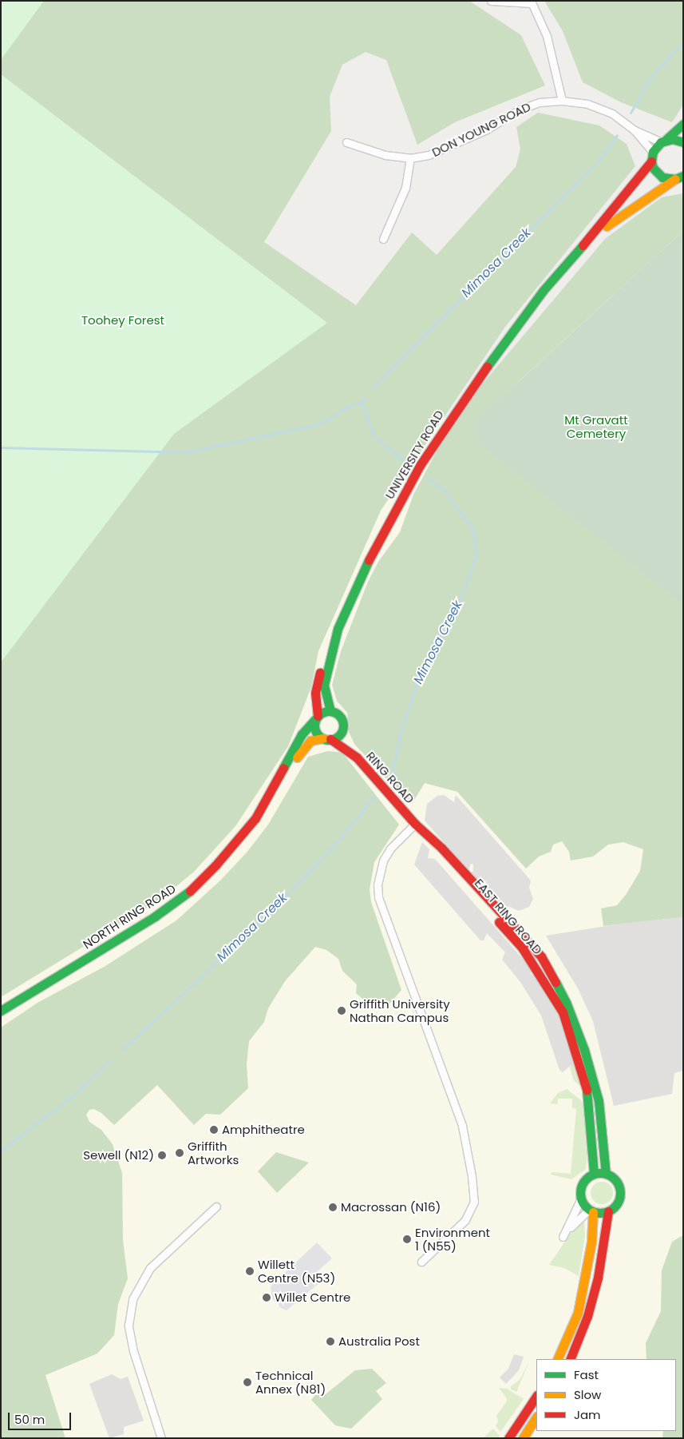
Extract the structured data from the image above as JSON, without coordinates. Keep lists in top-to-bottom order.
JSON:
{
  "streets": {
    "street": [
      "DON YOUNG ROAD",
      "UNIVERSITY ROAD",
      "RING ROAD",
      "NORTH RING ROAD",
      "EAST RING ROAD"
    ]
  },
  "crossings": [
    ["DON YOUNG ROAD", "UNIVERSITY ROAD"],
    ["UNIVERSITY ROAD", "RING ROAD"],
    ["UNIVERSITY ROAD", "NORTH RING ROAD"],
    ["RING ROAD", "NORTH RING ROAD"],
    ["RING ROAD", "EAST RING ROAD"]
  ],
  "water": ["Mimosa Creek"],
  "parks": ["Toohey Forest", "Mt Gravatt Cemetery"],
  "places": [
    "Griffith University Nathan Campus",
    "Amphitheatre",
    "Griffith Artworks",
    "Sewell (N12)",
    "Macrossan (N16)",
    "Environment 1 (N55)",
    "Willett Centre (N53)",
    "Willet Centre",
    "Australia Post",
    "Technical Annex (N81)"
  ],
  "legend": ["Fast", "Slow", "Jam"],
  "scale_bar": "50 m"
}
